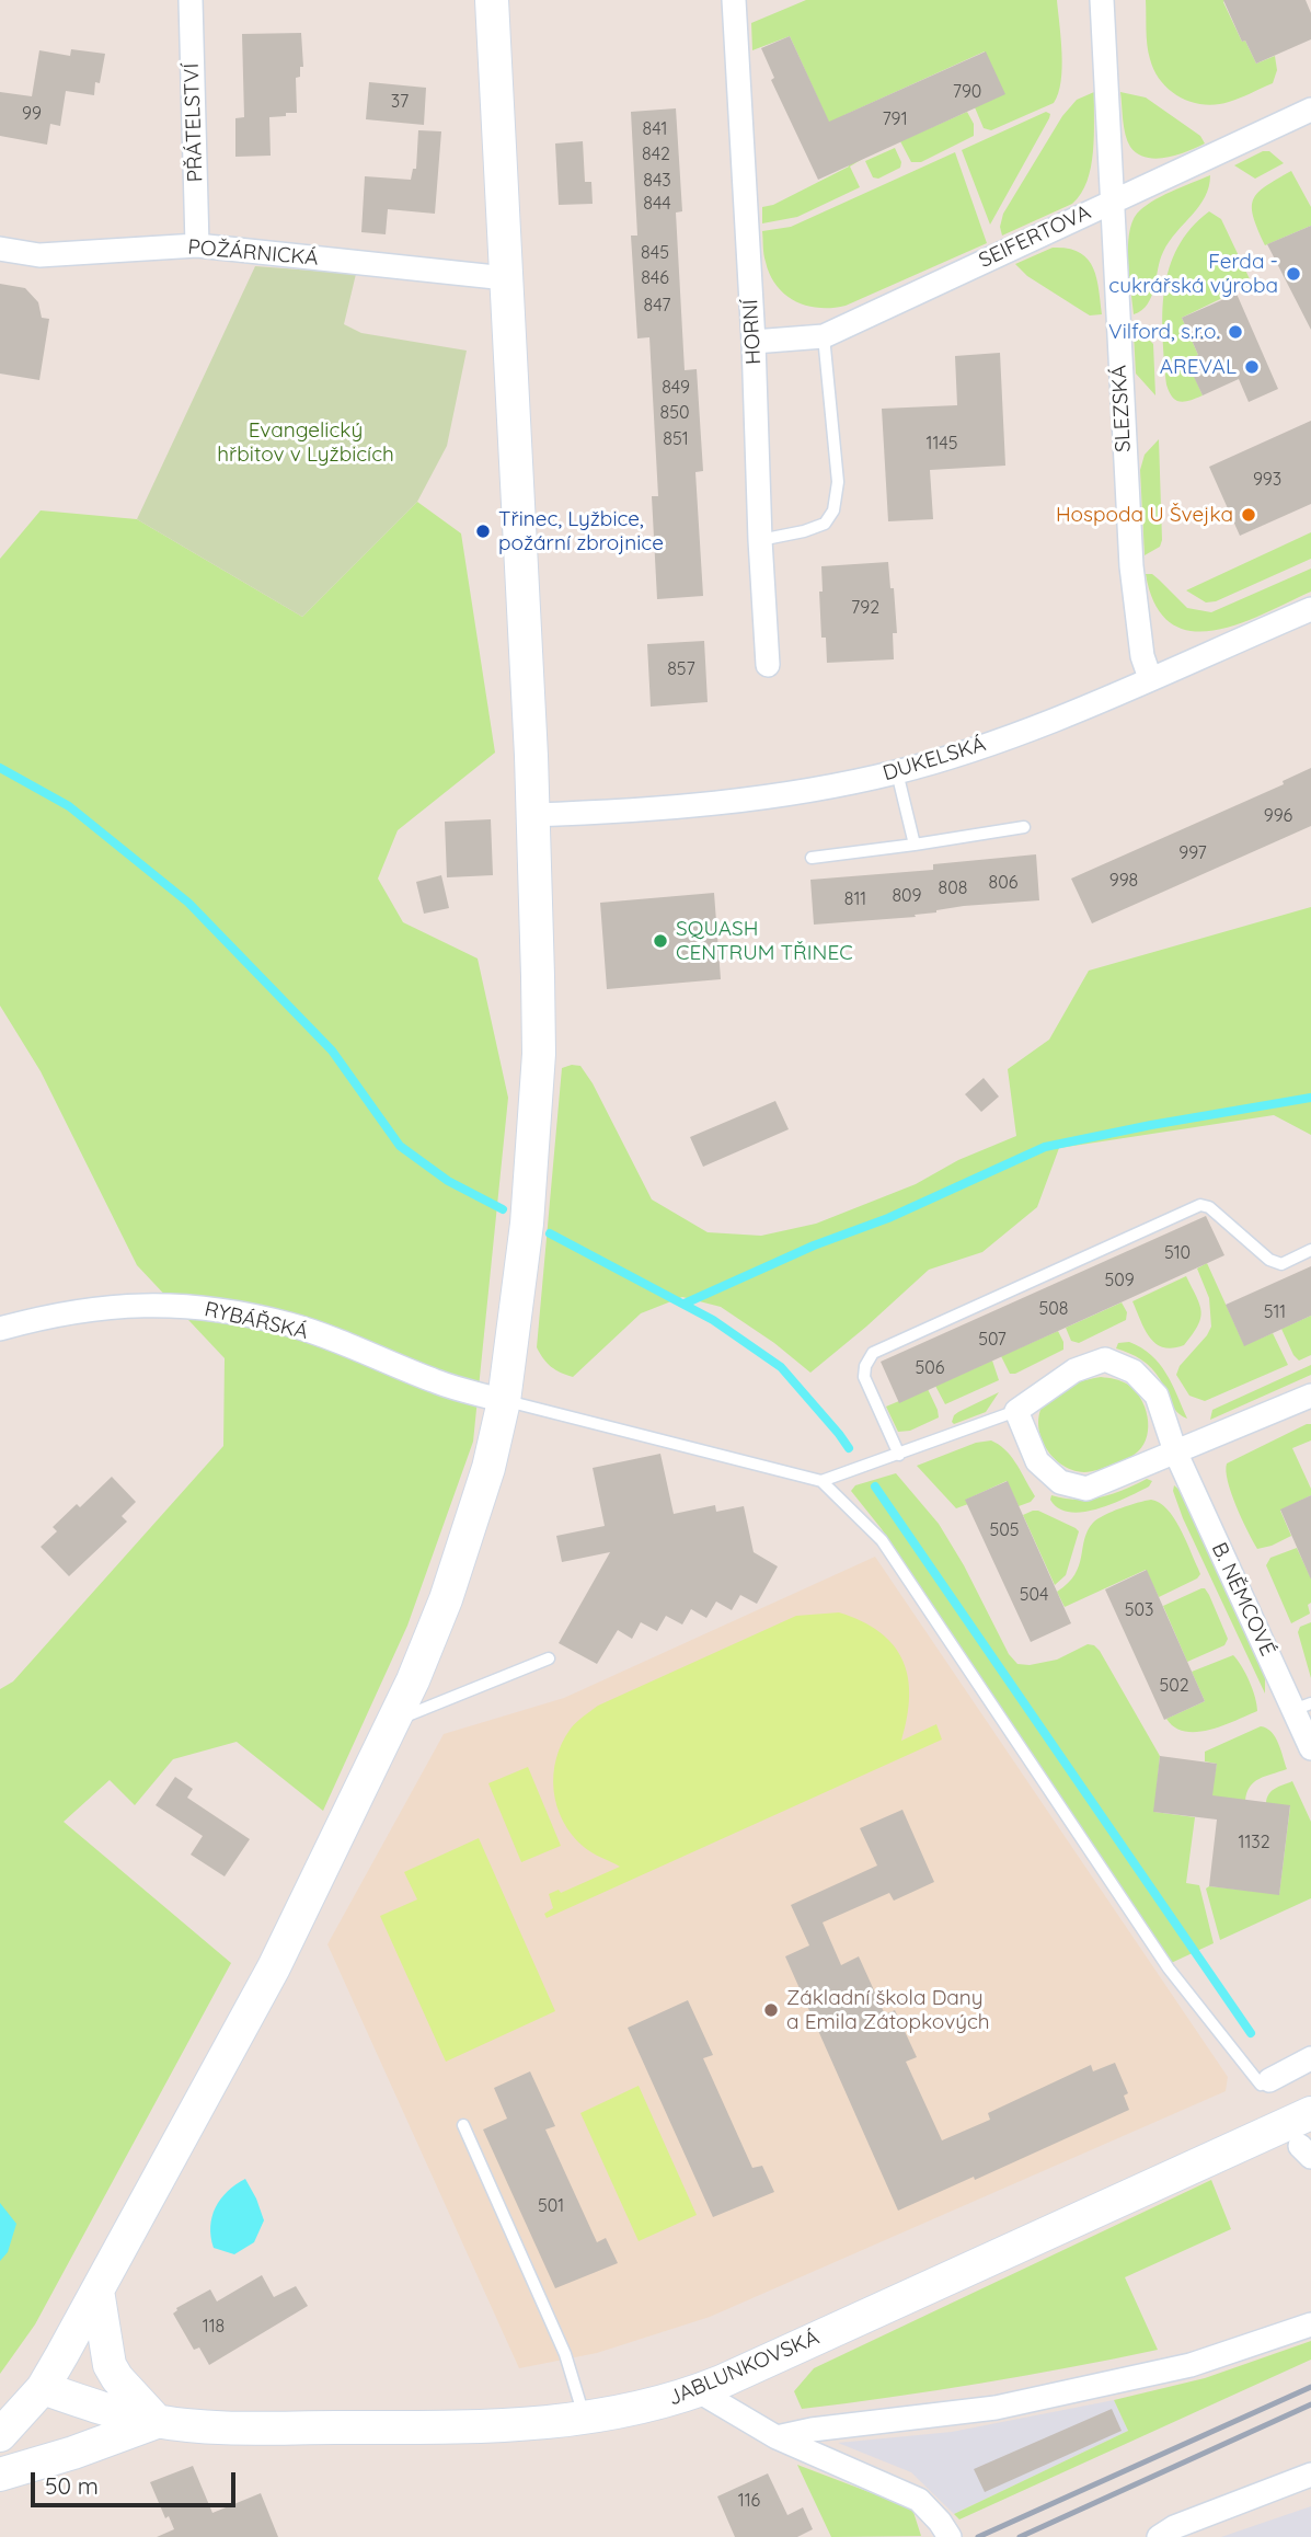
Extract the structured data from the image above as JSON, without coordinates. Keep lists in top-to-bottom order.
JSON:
{
  "streets": {
    "main road": ["JABLUNKOVSKÁ"],
    "street": [
      "PŘÁTELSTVÍ",
      "SEIFERTOVA",
      "POŽÁRNICKÁ",
      "HORNÍ",
      "SLEZSKÁ",
      "DUKELSKÁ",
      "RYBÁŘSKÁ",
      "B. NĚMCOVÉ"
    ]
  },
  "crossings": [
    ["PŘÁTELSTVÍ", "POŽÁRNICKÁ"],
    ["SEIFERTOVA", "HORNÍ"],
    ["SEIFERTOVA", "SLEZSKÁ"],
    ["SLEZSKÁ", "DUKELSKÁ"]
  ],
  "parks": ["Evangelický hřbitov v Lyžbicích"],
  "places": [
    "Ferda - cukrářská výroba",
    "Vilford, s.r.o.",
    "AREVAL",
    "Hospoda U Švejka",
    "Třinec, Lyžbice, požární zbrojnice",
    "SQUASH CENTRUM TŘINEC",
    "Základní škola Dany a Emila Zátopkových"
  ],
  "house_numbers": [
    "790",
    "37",
    "99",
    "791",
    "841",
    "842",
    "843",
    "844",
    "845",
    "846",
    "847",
    "849",
    "850",
    "851",
    "1145",
    "993",
    "792",
    "857",
    "996",
    "997",
    "998",
    "806",
    "808",
    "809",
    "811",
    "510",
    "509",
    "508",
    "511",
    "507",
    "506",
    "505",
    "504",
    "503",
    "502",
    "1132",
    "501",
    "118",
    "116"
  ],
  "scale_bar": "50 m"
}
